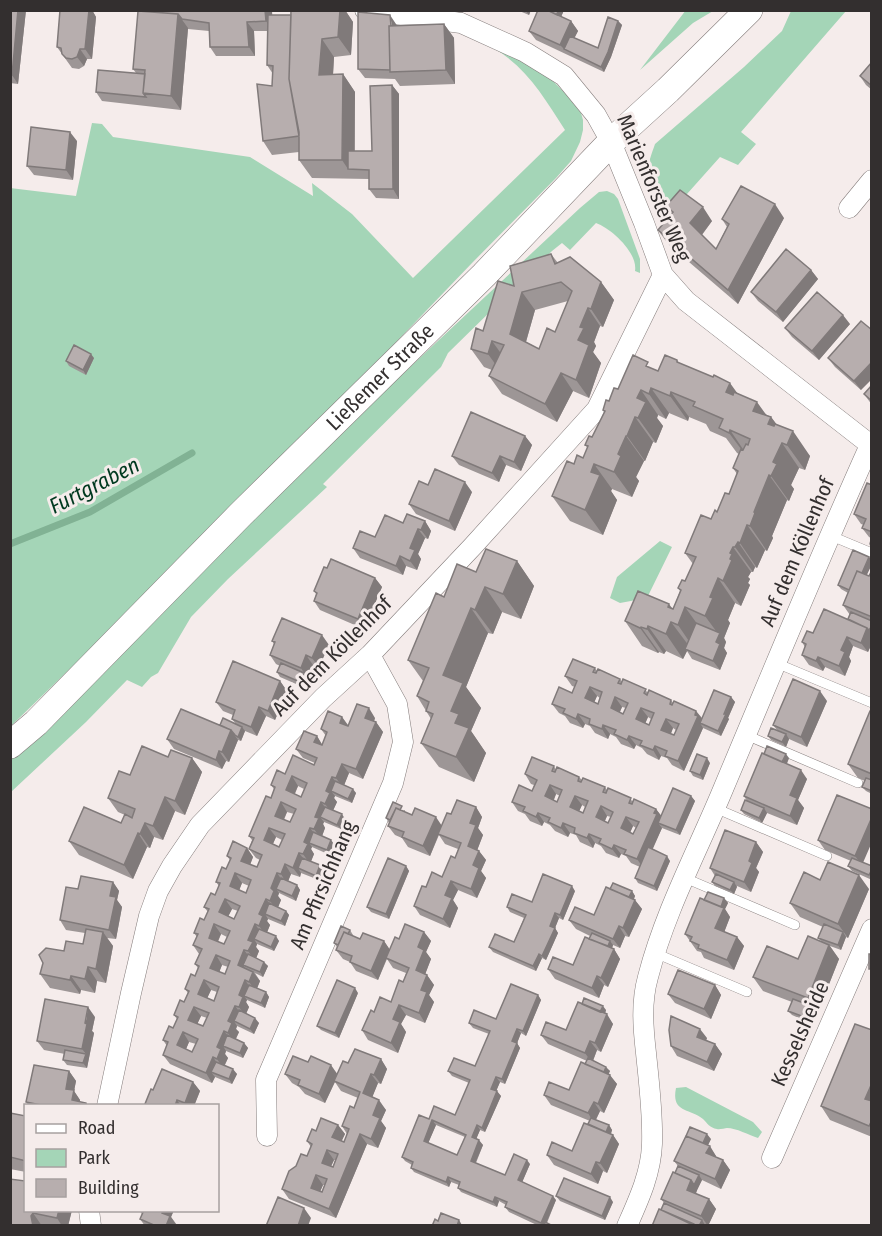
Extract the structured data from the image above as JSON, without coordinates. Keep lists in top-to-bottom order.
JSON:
{
  "streets": {
    "street": [
      "Marienforster Weg",
      "Ließemer Straße",
      "Auf dem Köllenhof",
      "Am Pfirsichhang",
      "Kesselsheide"
    ]
  },
  "crossings": [
    ["Marienforster Weg", "Ließemer Straße"],
    ["Marienforster Weg", "Auf dem Köllenhof"],
    ["Auf dem Köllenhof", "Am Pfirsichhang"]
  ],
  "water": ["Furtgraben"],
  "legend": ["Road", "Park", "Building"]
}
